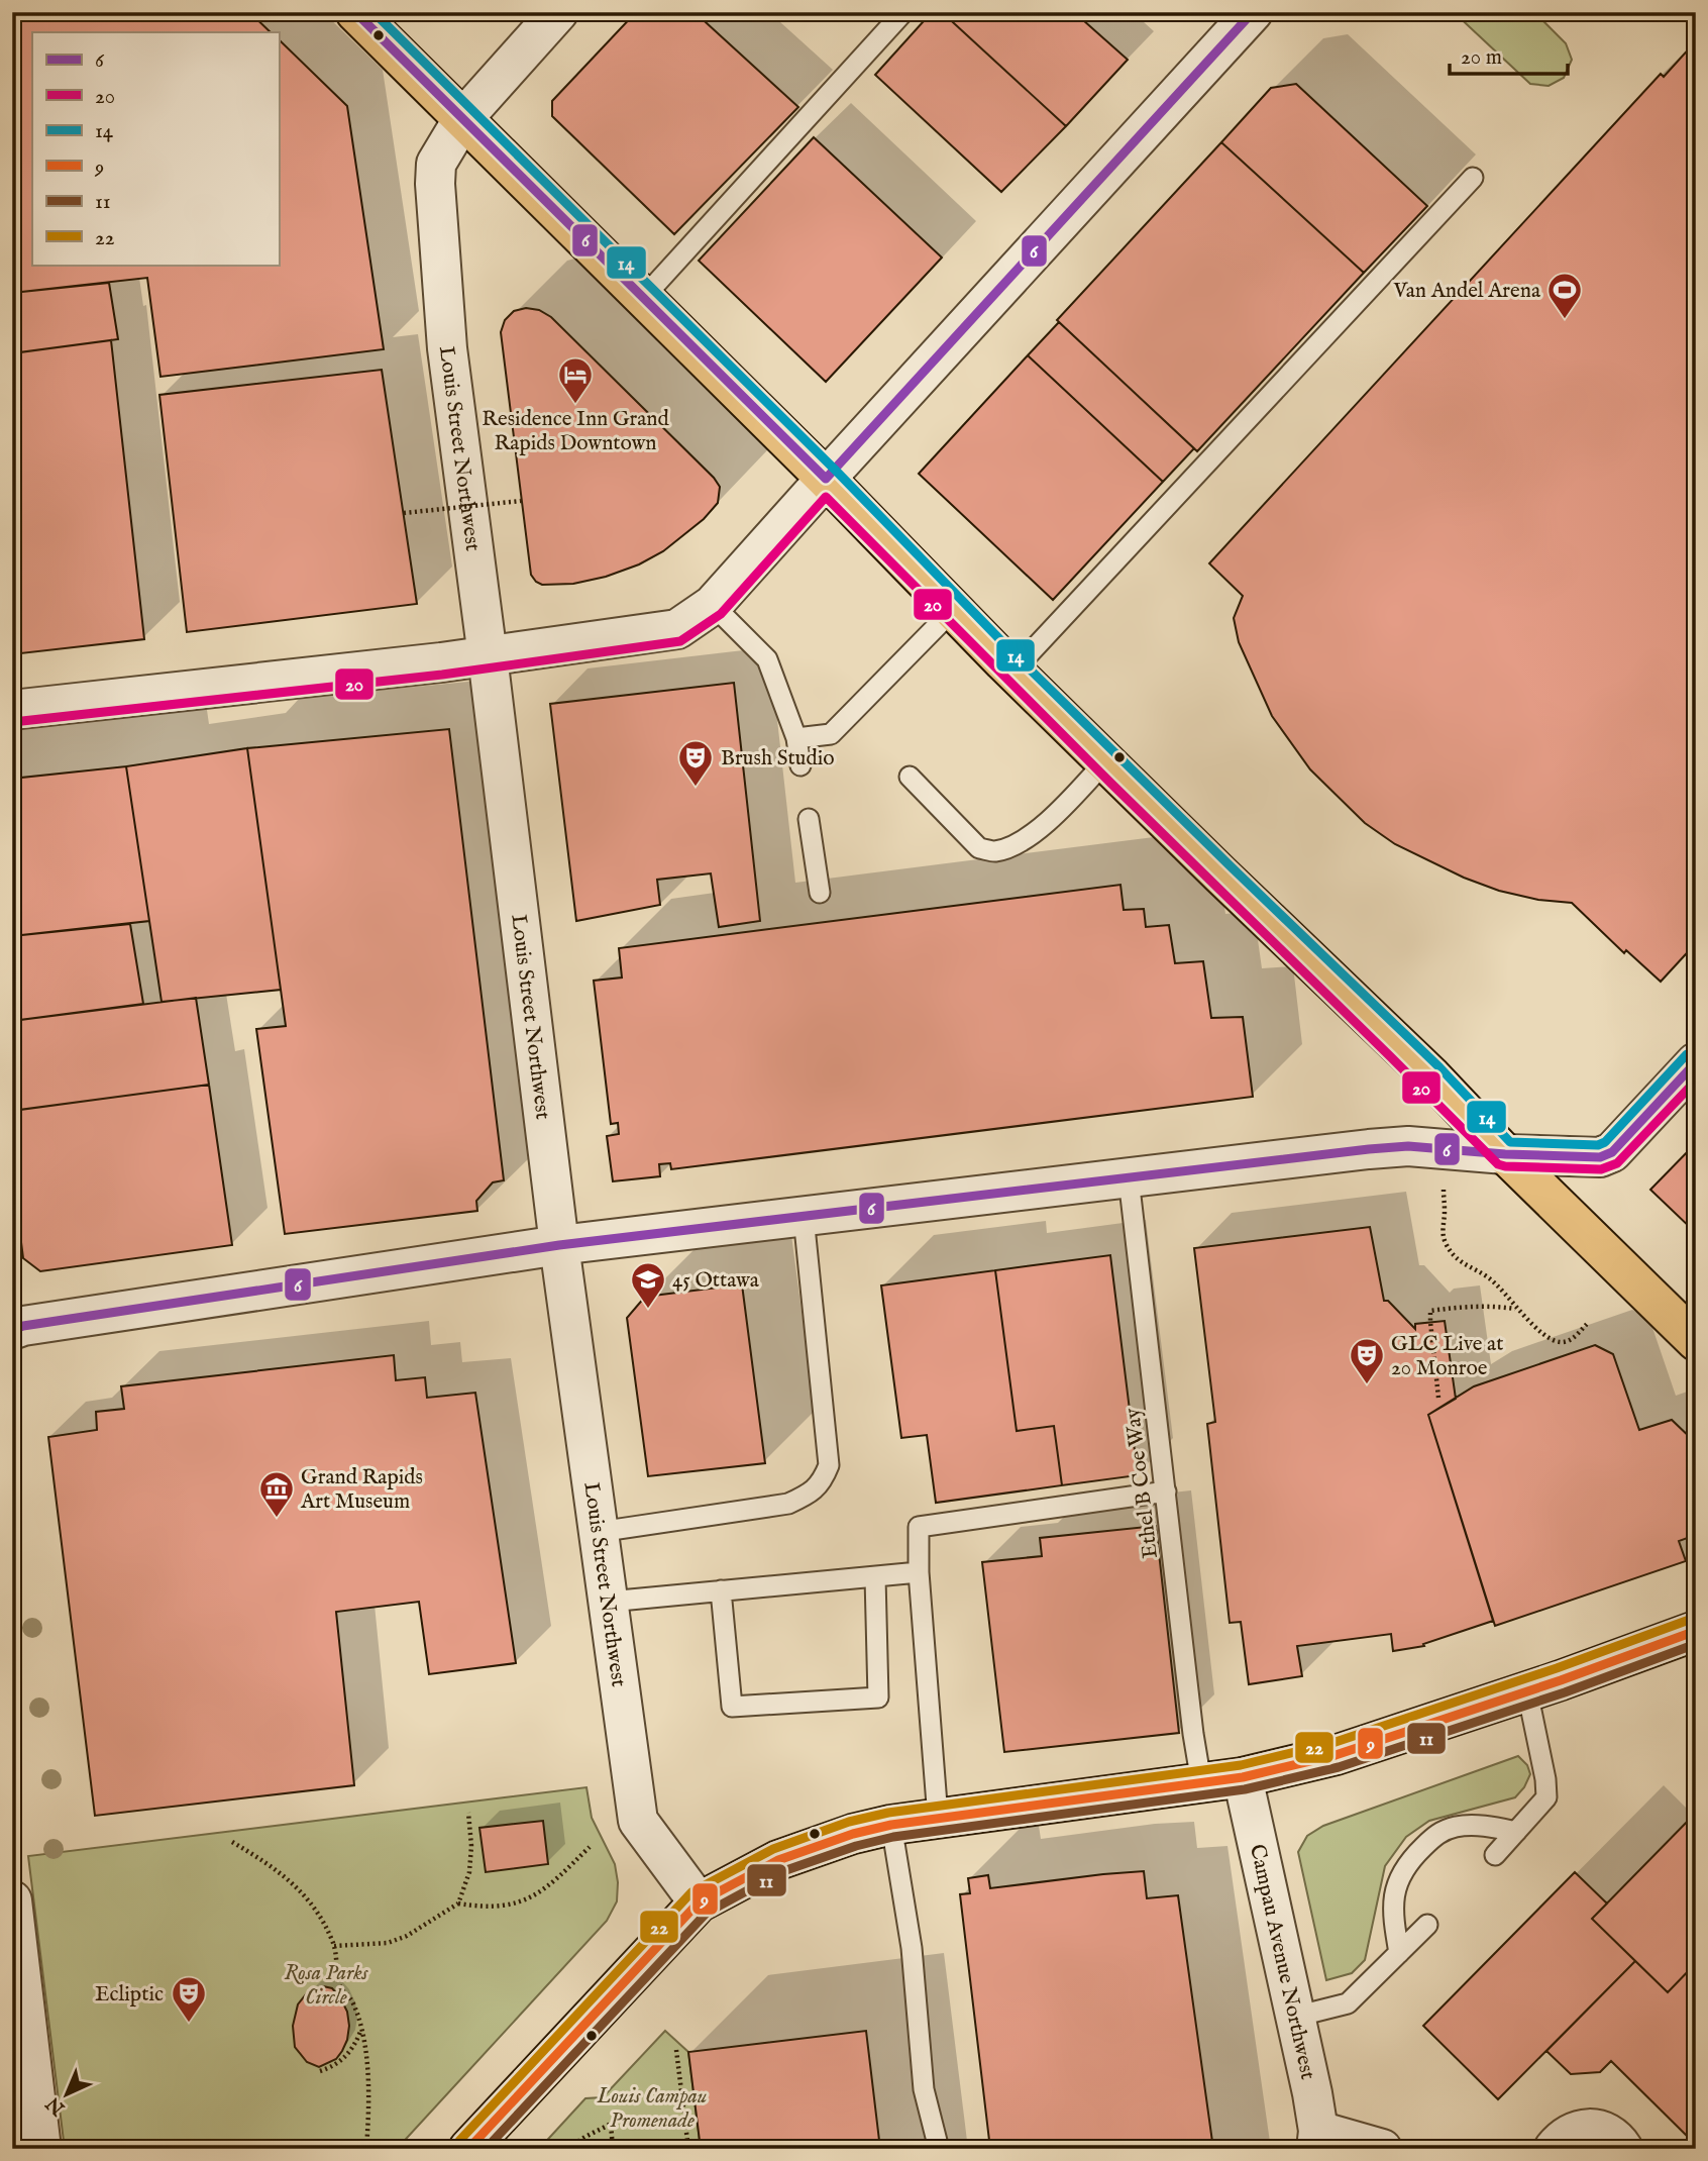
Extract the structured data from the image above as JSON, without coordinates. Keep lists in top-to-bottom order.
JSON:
{
  "streets": {
    "street": ["Louis Street Northwest", "Campau Avenue Northwest"],
    "lane": ["Ethel B Coe Way"]
  },
  "parks": ["Rosa Parks Circle", "Louis Campau Promenade"],
  "places": {
    "sports": ["Van Andel Arena"],
    "hotel": ["Residence Inn Grand Rapids Downtown"],
    "theatre": ["Brush Studio", "GLC Live at 20 Monroe", "Ecliptic"],
    "school or university": ["45 Ottawa"],
    "museum": ["Grand Rapids Art Museum"]
  },
  "lines": [
    "transit line 6",
    "transit line 14",
    "transit line 20",
    "transit line 22",
    "transit line 9",
    "transit line 11"
  ],
  "legend": [
    "6",
    "20",
    "14",
    "9",
    "11",
    "22"
  ],
  "scale_bar": "20 m",
  "north": "bottom left"
}
